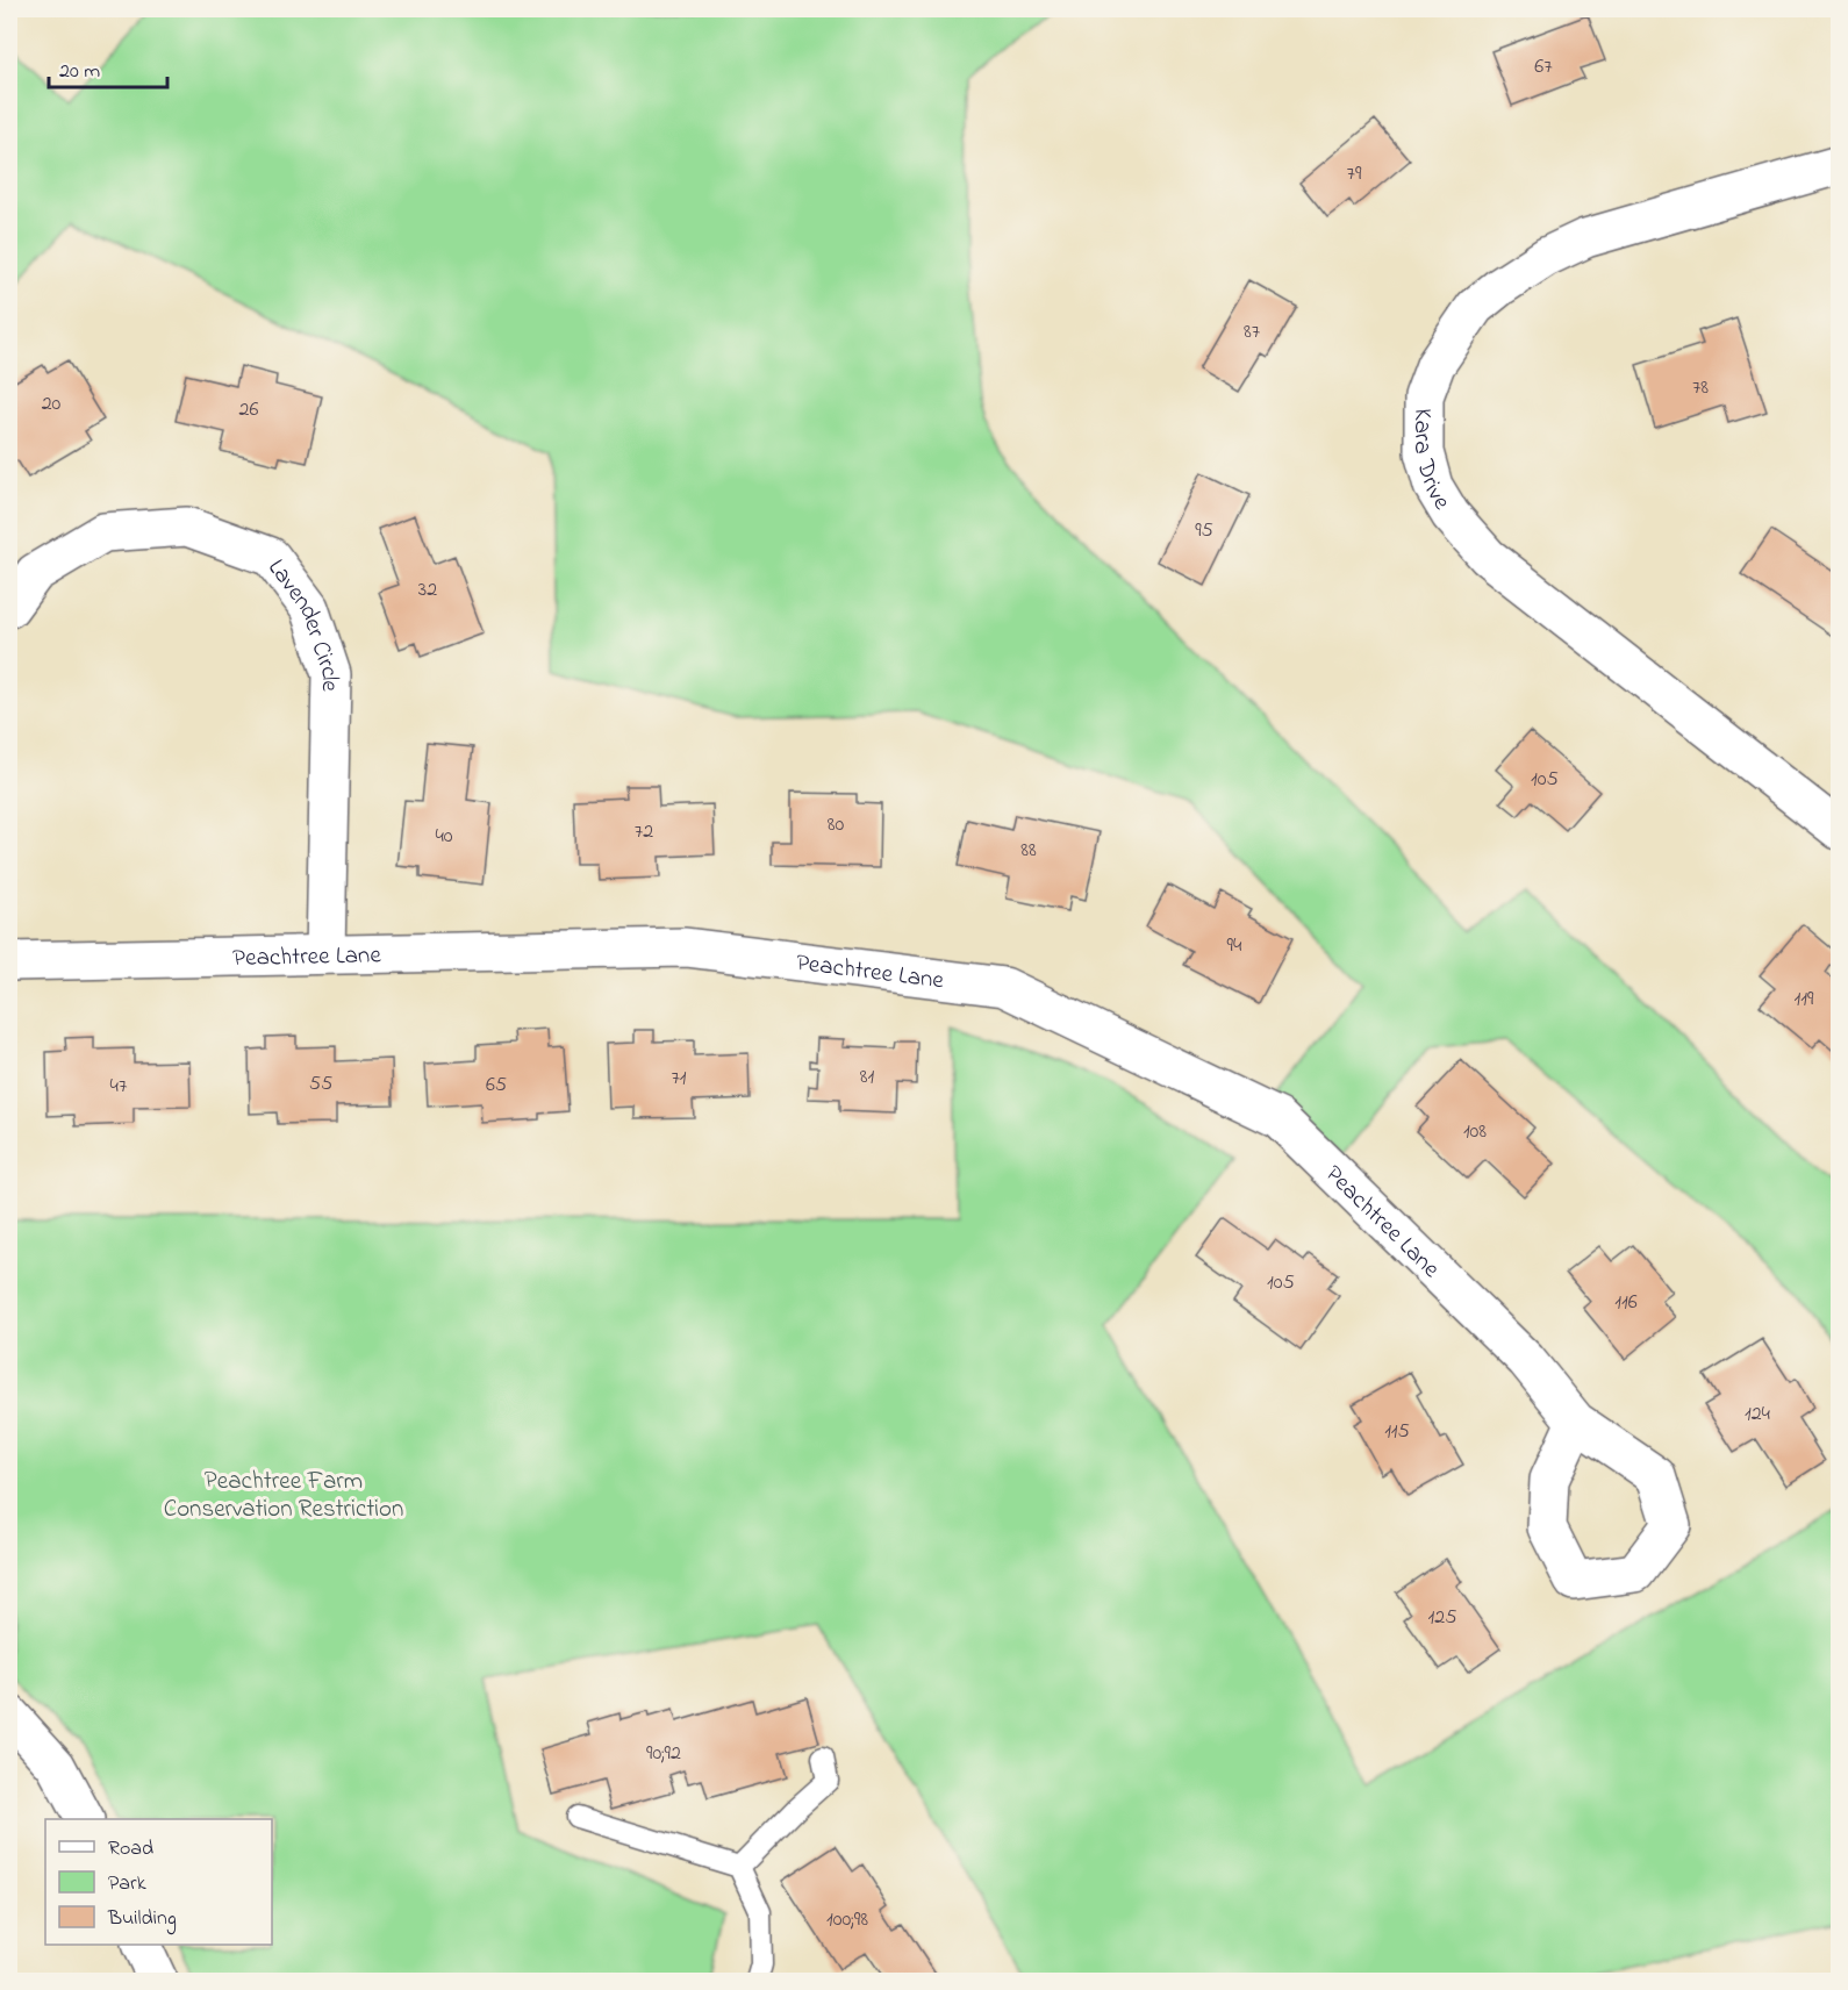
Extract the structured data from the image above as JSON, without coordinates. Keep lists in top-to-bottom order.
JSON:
{
  "streets": {
    "street": ["Kara Drive", "Lavender Circle", "Peachtree Lane"]
  },
  "crossings": [
    ["Lavender Circle", "Peachtree Lane"]
  ],
  "parks": ["Peachtree Farm Conservation Restriction"],
  "house_numbers": [
    "67",
    "79",
    "87",
    "78",
    "20",
    "26",
    "95",
    "32",
    "105",
    "80",
    "72",
    "40",
    "88",
    "94",
    "119",
    "81",
    "71",
    "55",
    "65",
    "47",
    "108",
    "105",
    "116",
    "124",
    "115",
    "125",
    "90;92",
    "100;98"
  ],
  "legend": ["Road", "Park", "Building"],
  "scale_bar": "20 m"
}
